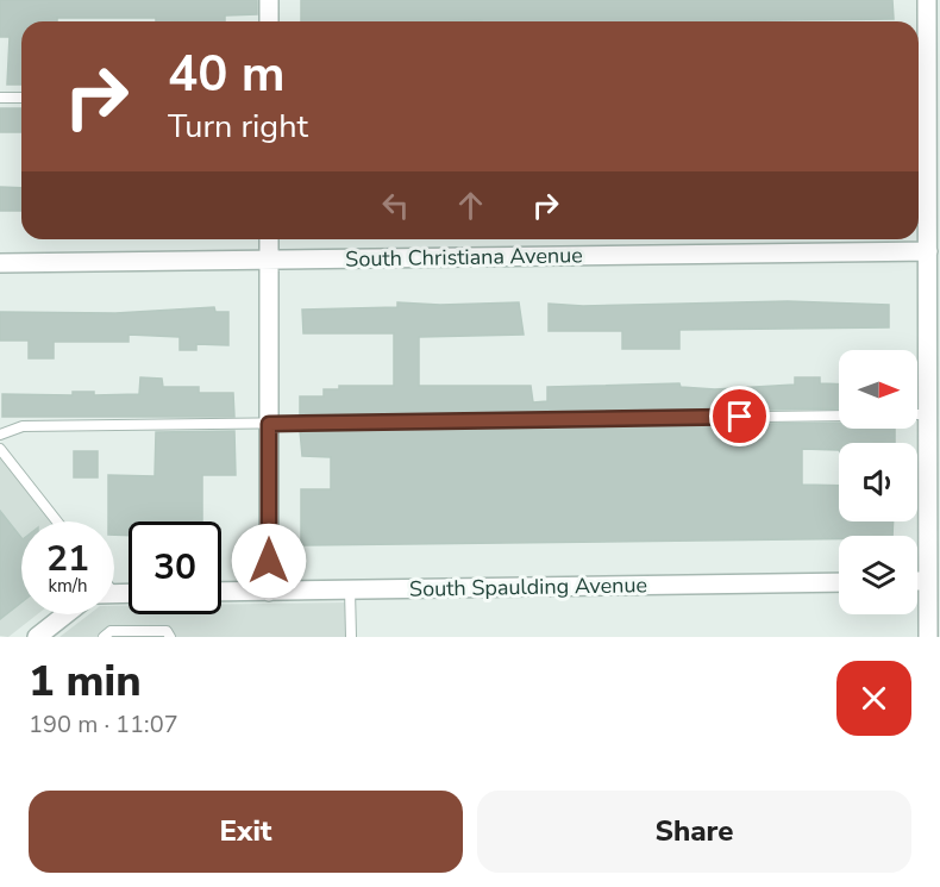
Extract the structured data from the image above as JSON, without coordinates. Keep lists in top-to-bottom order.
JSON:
{
  "streets": {
    "street": ["South Christiana Avenue", "South Spaulding Avenue"]
  },
  "north": "right",
  "page": {
    "turn": ["40 m", "Turn right"],
    "speed": "21 km/h",
    "limit": "30",
    "heading": ["1 min", "190 m · 11:07"],
    "buttons": ["Exit", "Share"]
  }
}
